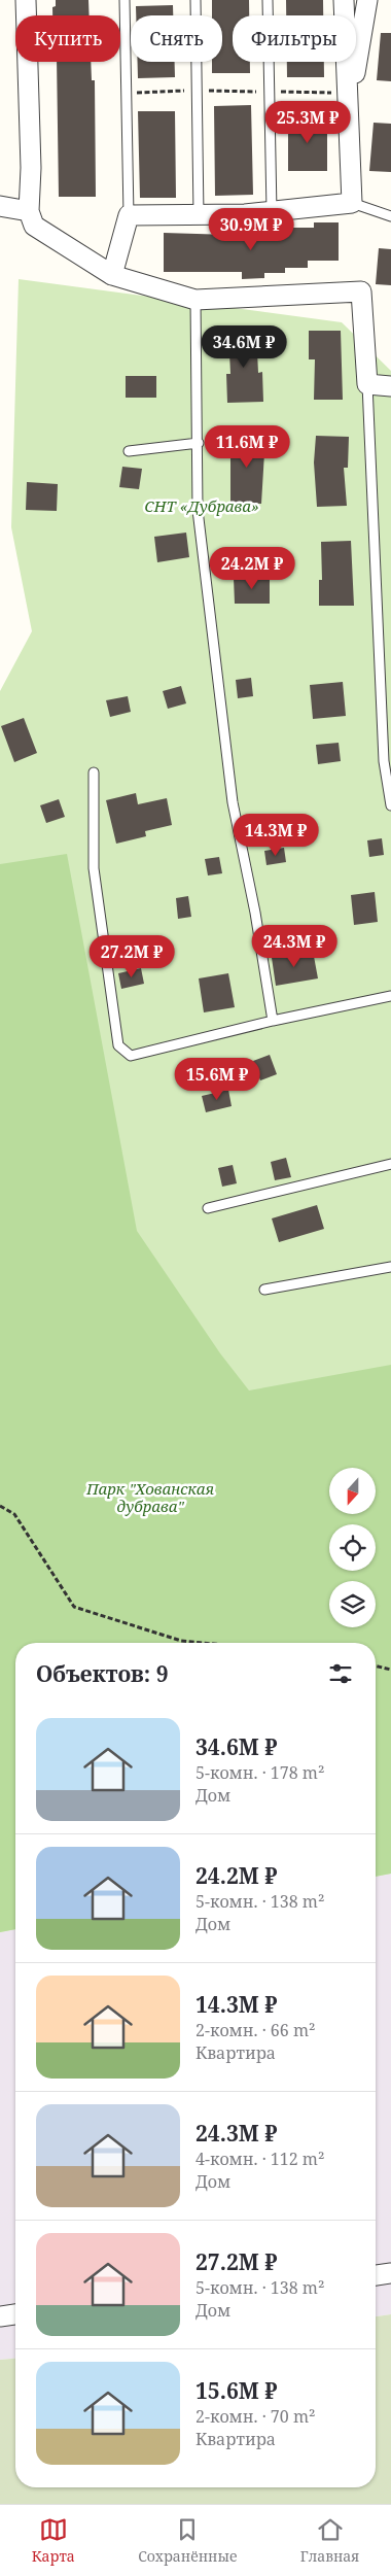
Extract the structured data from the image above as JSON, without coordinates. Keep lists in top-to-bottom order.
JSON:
{
  "parks": ["СНТ «Дубрава»", "Парк \"Хованская дубрава\""],
  "north": "bottom",
  "page": {
    "chip": ["Купить", "Снять", "Фильтры"],
    "price": [
      "25.3M ₽",
      "30.9M ₽",
      "34.6M ₽",
      "11.6M ₽",
      "24.2M ₽",
      "14.3M ₽",
      "24.3M ₽",
      "27.2M ₽",
      "15.6M ₽"
    ],
    "heading": "Объектов: 9",
    "list": [
      {
        "name": "34.6M ₽",
        "note": "5-комн. · 178 m² · Дом"
      },
      {
        "name": "24.2M ₽",
        "note": "5-комн. · 138 m² · Дом"
      },
      {
        "name": "14.3M ₽",
        "note": "2-комн. · 66 m² · Квартира"
      },
      {
        "name": "24.3M ₽",
        "note": "4-комн. · 112 m² · Дом"
      },
      {
        "name": "27.2M ₽",
        "note": "5-комн. · 138 m² · Дом"
      },
      {
        "name": "15.6M ₽",
        "note": "2-комн. · 70 m² · Квартира"
      }
    ],
    "tabs": ["Карта", "Сохранённые", "Главная"]
  }
}
